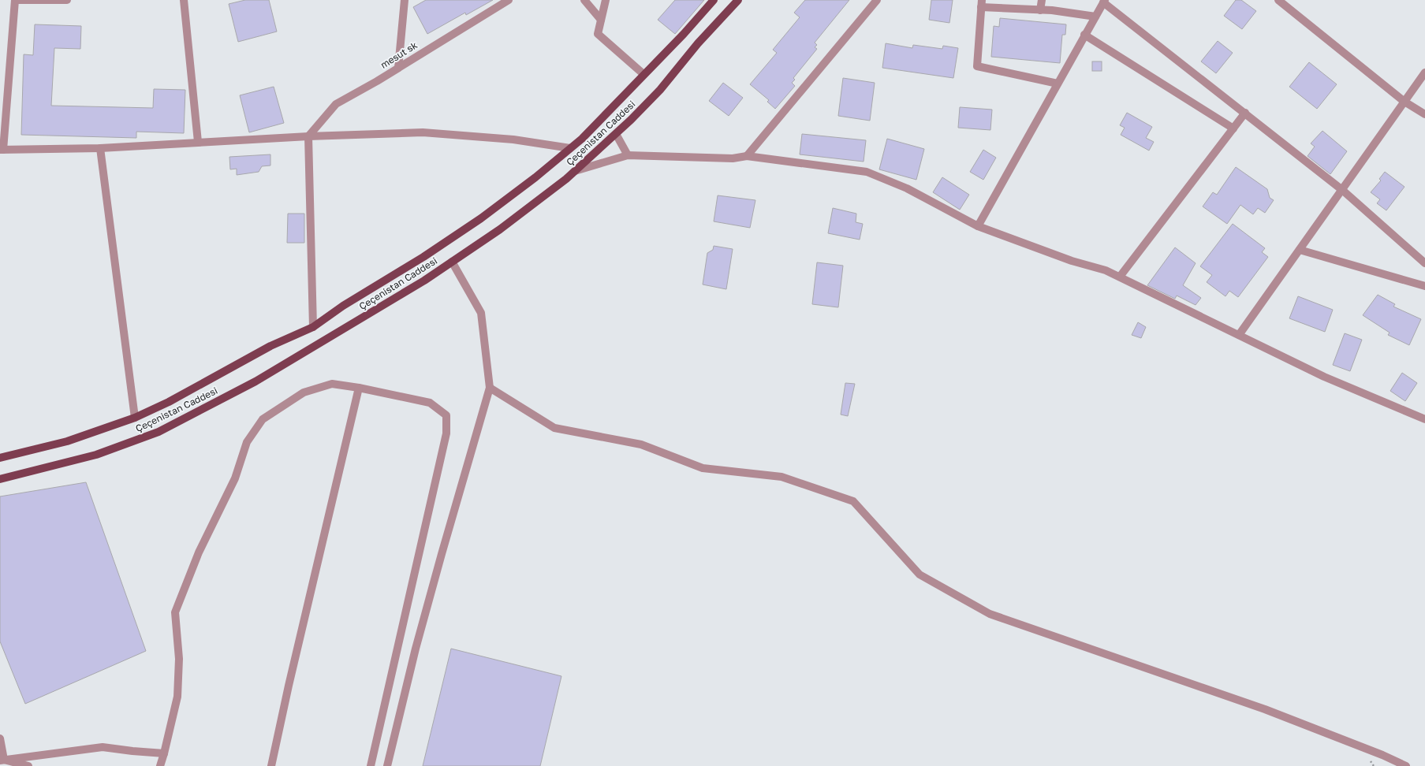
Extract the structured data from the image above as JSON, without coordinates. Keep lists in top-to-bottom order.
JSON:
{
  "streets": {
    "main road": ["Çeçenistan Caddesi"],
    "street": ["mesut sk"]
  }
}
